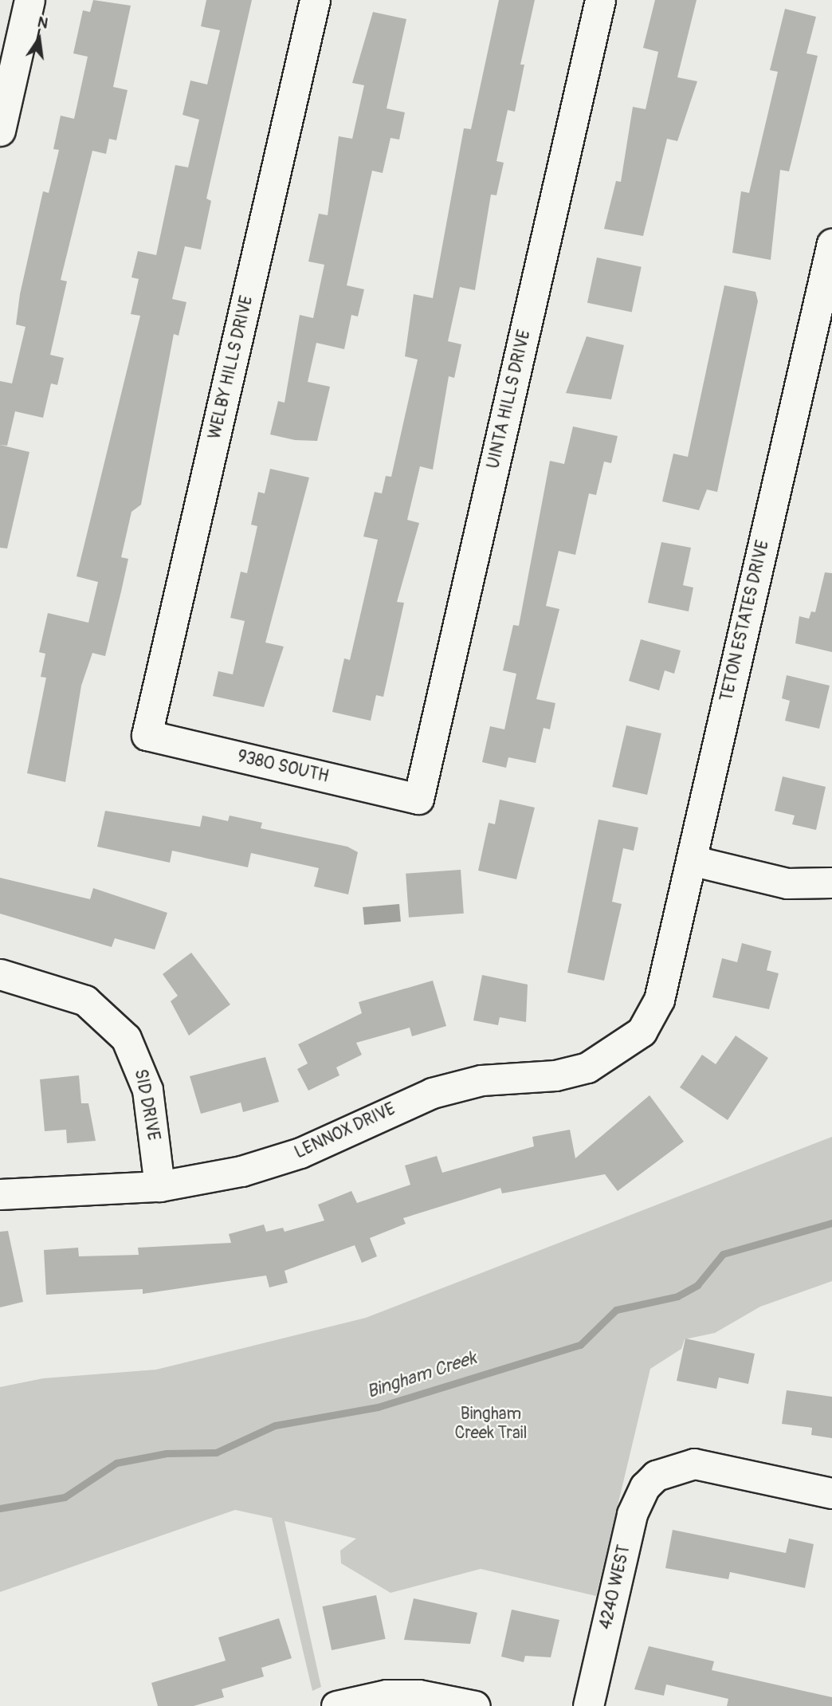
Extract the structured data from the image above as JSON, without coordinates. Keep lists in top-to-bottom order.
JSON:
{
  "streets": {
    "street": [
      "WELBY HILLS DRIVE",
      "UINTA HILLS DRIVE",
      "TETON ESTATES DRIVE",
      "9380 SOUTH",
      "SID DRIVE",
      "LENNOX DRIVE",
      "4240 WEST"
    ]
  },
  "crossings": [
    ["WELBY HILLS DRIVE", "9380 SOUTH"],
    ["UINTA HILLS DRIVE", "9380 SOUTH"],
    ["TETON ESTATES DRIVE", "LENNOX DRIVE"],
    ["SID DRIVE", "LENNOX DRIVE"]
  ],
  "water": ["Bingham Creek"],
  "parks": ["Bingham Creek Trail"],
  "north": "top"
}
